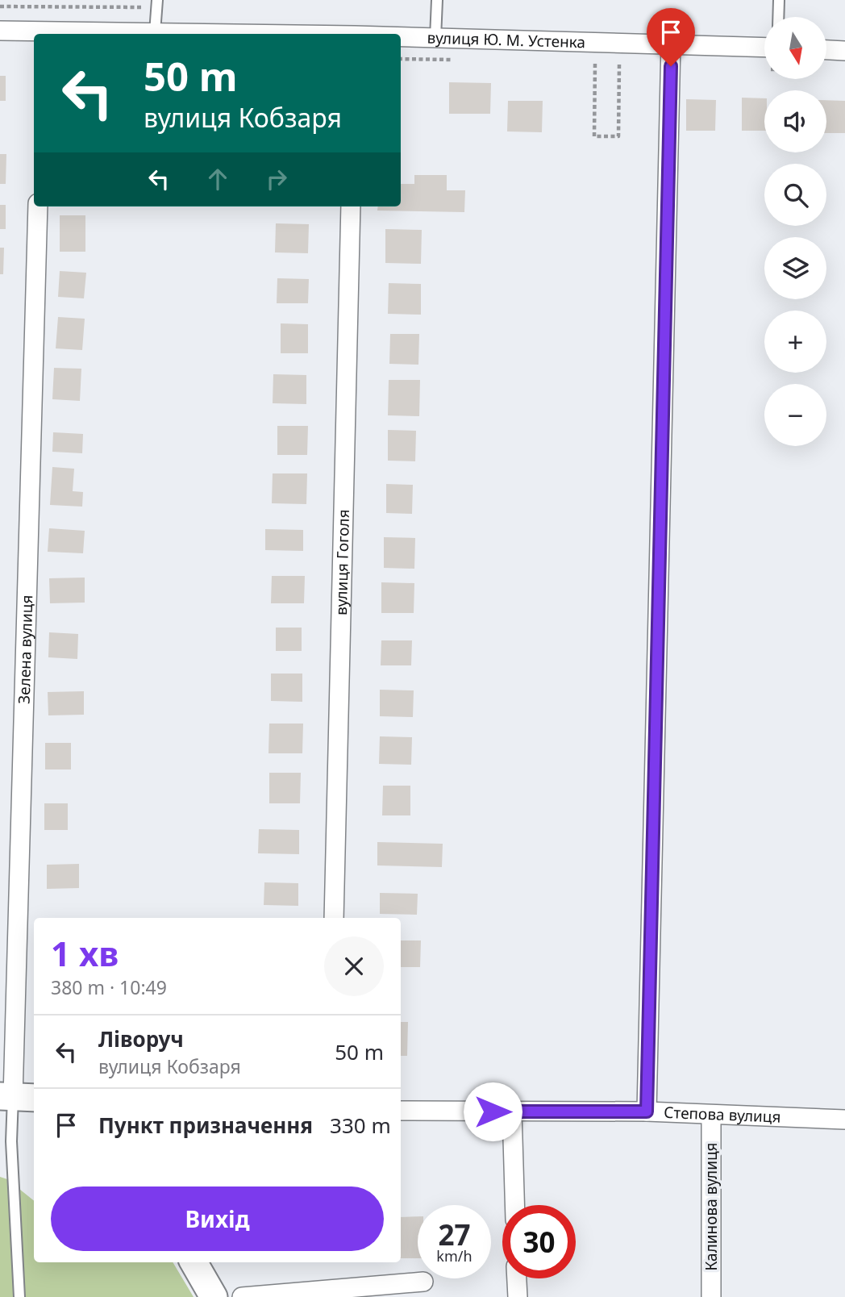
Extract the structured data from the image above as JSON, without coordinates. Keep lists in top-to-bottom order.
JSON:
{
  "streets": {
    "street": [
      "вулиця Ю. М. Устенка",
      "вулиця Гоголя",
      "Зелена вулиця",
      "Степова вулиця",
      "Калинова вулиця"
    ]
  },
  "crossings": [
    ["Степова вулиця", "Калинова вулиця"]
  ],
  "north": "bottom",
  "page": {
    "map_buttons": ["+", "−"],
    "turn": ["50 m", "вулиця Кобзаря"],
    "heading": ["1 хв", "380 m · 10:49"],
    "list": [
      {
        "name": "Ліворуч",
        "note": "вулиця Кобзаря",
        "value": "50 m"
      },
      {
        "name": "Пункт призначення",
        "value": "330 m"
      }
    ],
    "buttons": "Вихід",
    "speed": "27 km/h",
    "limit": "30"
  }
}
